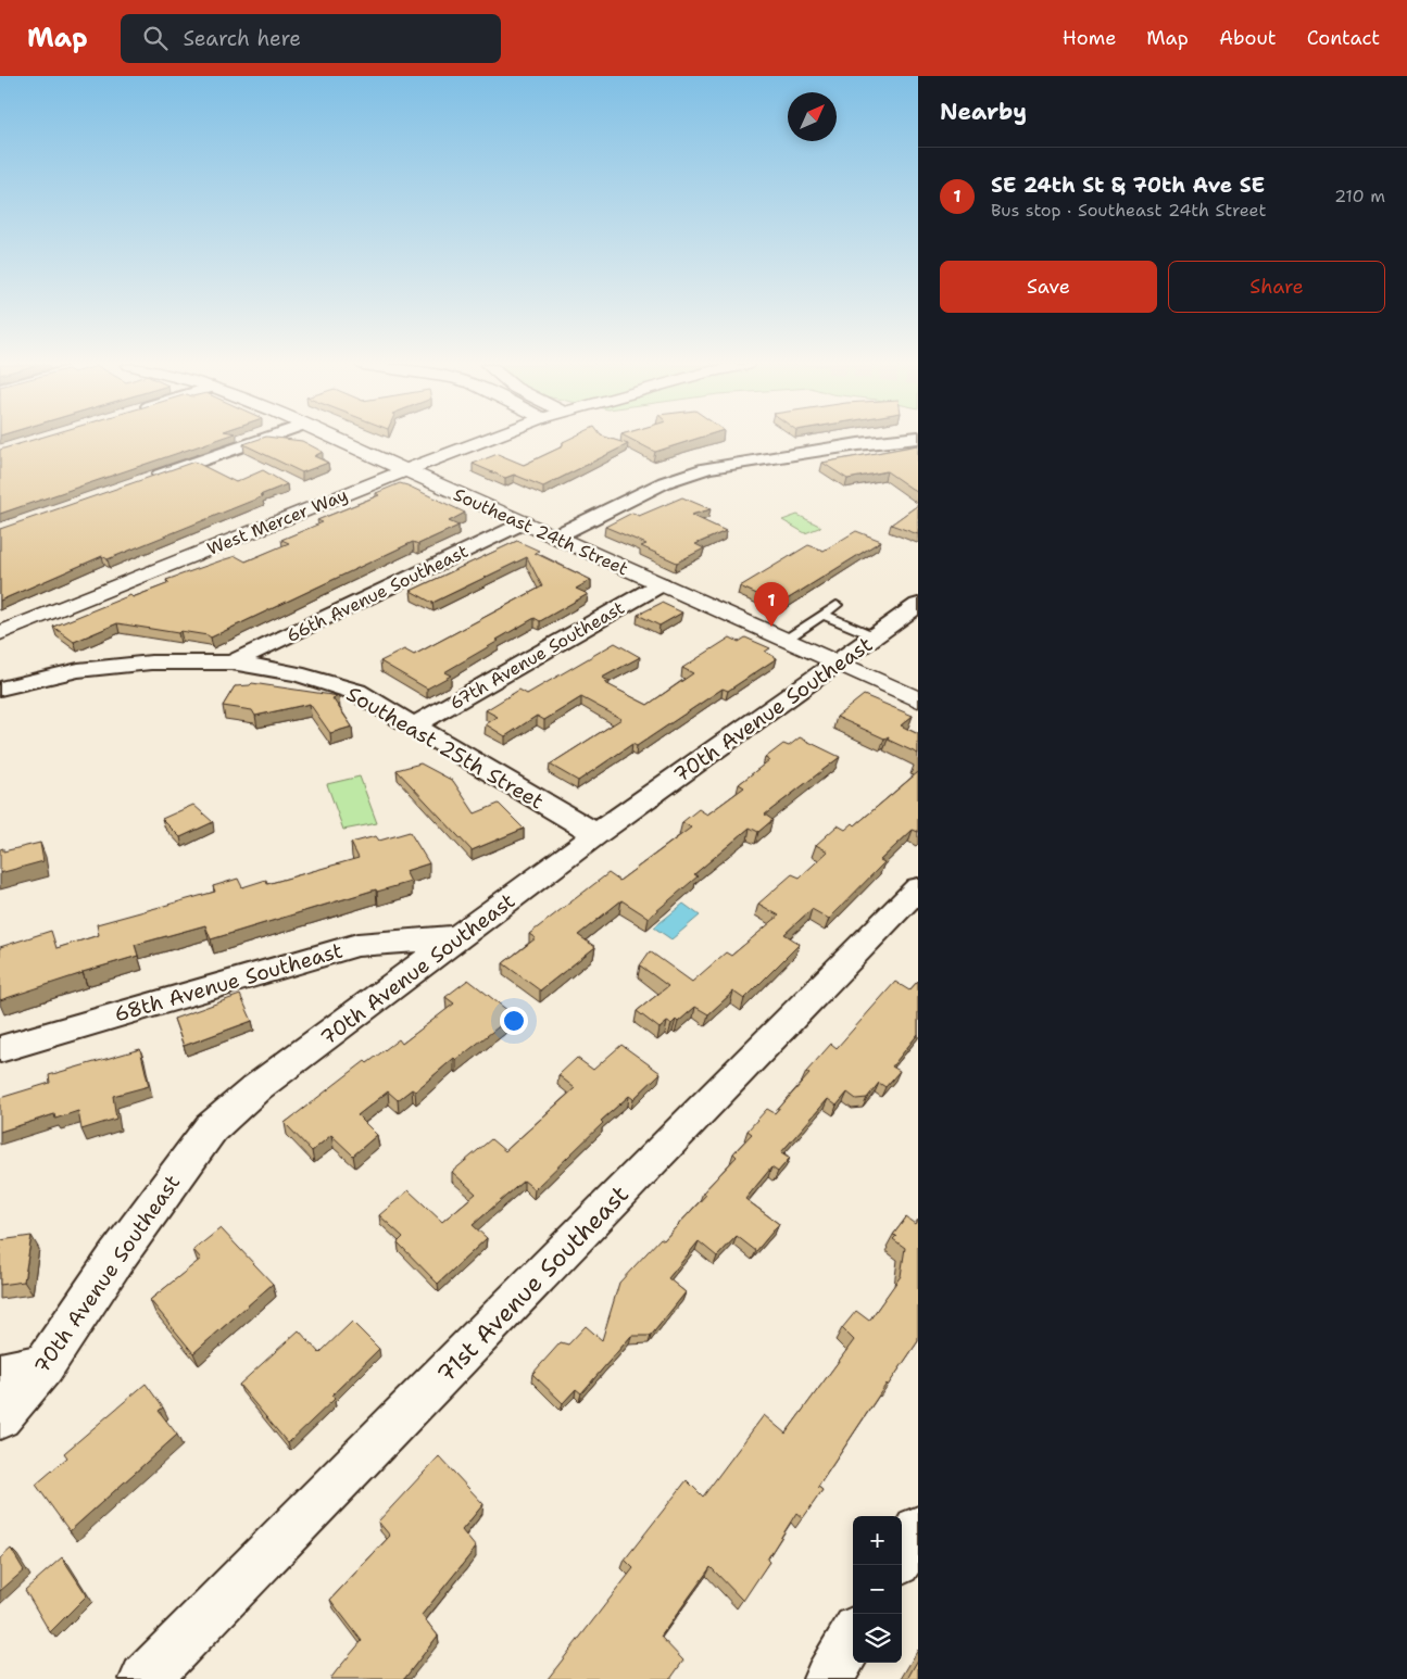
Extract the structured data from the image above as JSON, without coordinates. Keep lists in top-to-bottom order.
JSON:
{
  "streets": {
    "main road": ["West Mercer Way", "Southeast 24th Street"],
    "street": [
      "66th Avenue Southeast",
      "67th Avenue Southeast",
      "70th Avenue Southeast",
      "Southeast 25th Street",
      "68th Avenue Southeast",
      "71st Avenue Southeast"
    ]
  },
  "crossings": [
    ["West Mercer Way", "Southeast 24th Street"],
    ["Southeast 24th Street", "66th Avenue Southeast"],
    ["Southeast 24th Street", "67th Avenue Southeast"],
    ["Southeast 24th Street", "70th Avenue Southeast"],
    ["66th Avenue Southeast", "Southeast 25th Street"],
    ["67th Avenue Southeast", "Southeast 25th Street"],
    ["70th Avenue Southeast", "Southeast 25th Street"],
    ["70th Avenue Southeast", "68th Avenue Southeast"]
  ],
  "north": "top right",
  "page": {
    "header": "Map",
    "search": "Search here",
    "nav": [
      "Home",
      "Map",
      "About",
      "Contact"
    ],
    "heading": "Nearby",
    "list": [
      {
        "mark": "1",
        "name": "SE 24th St & 70th Ave SE",
        "note": "Bus stop · Southeast 24th Street",
        "value": "210 m"
      }
    ],
    "buttons": ["Save", "Share"],
    "pins": "1",
    "map_buttons": ["+", "−"]
  }
}
